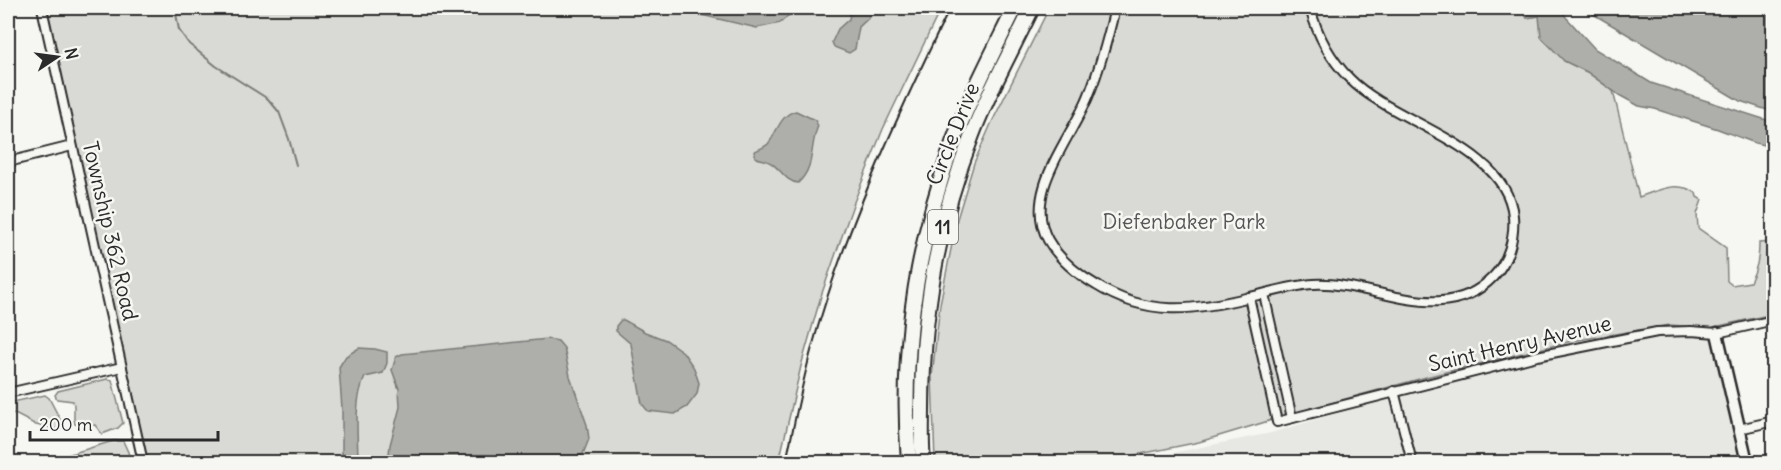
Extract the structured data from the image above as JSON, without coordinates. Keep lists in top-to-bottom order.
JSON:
{
  "streets": {
    "highway": ["Circle Drive", "11"],
    "street": ["Township 362 Road", "Saint Henry Avenue"]
  },
  "parks": ["Diefenbaker Park"],
  "scale_bar": "200 m",
  "north": "right"
}
